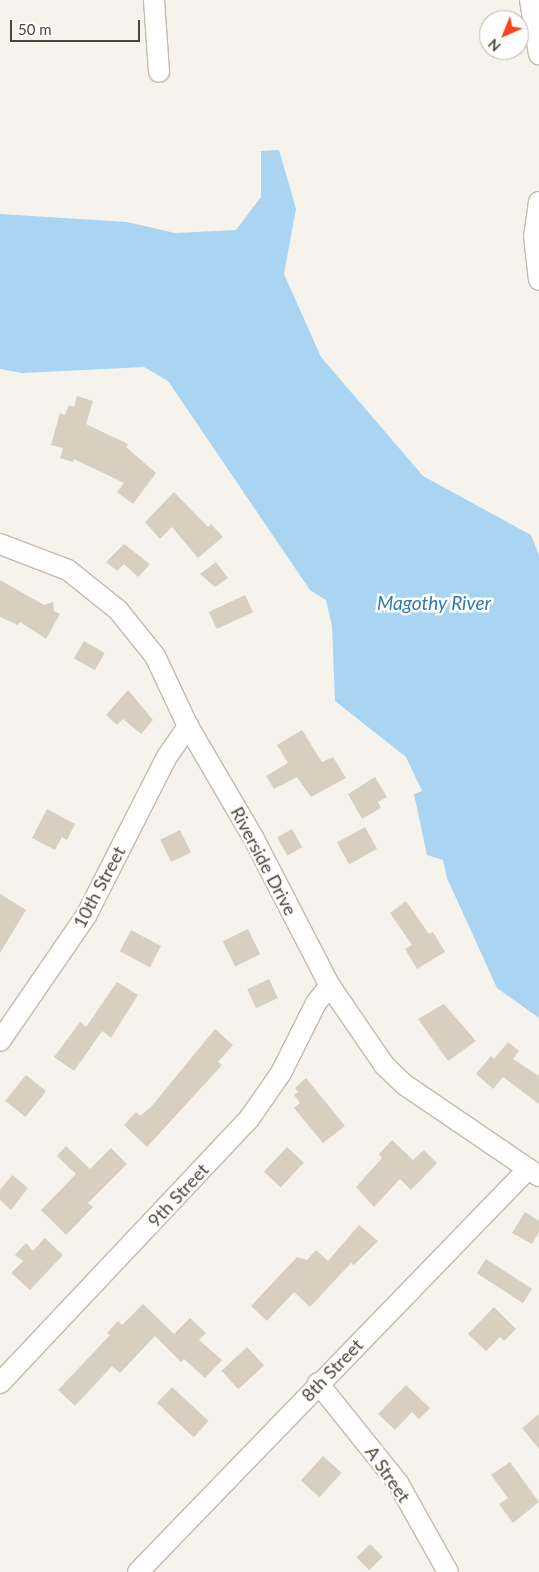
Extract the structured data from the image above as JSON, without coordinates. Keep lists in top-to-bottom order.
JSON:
{
  "streets": {
    "street": [
      "Riverside Drive",
      "10th Street",
      "9th Street",
      "8th Street",
      "A Street"
    ]
  },
  "crossings": [
    ["Riverside Drive", "10th Street"],
    ["Riverside Drive", "9th Street"],
    ["Riverside Drive", "8th Street"],
    ["8th Street", "A Street"]
  ],
  "water": ["Magothy River"],
  "scale_bar": "50 m",
  "north": "bottom left"
}
